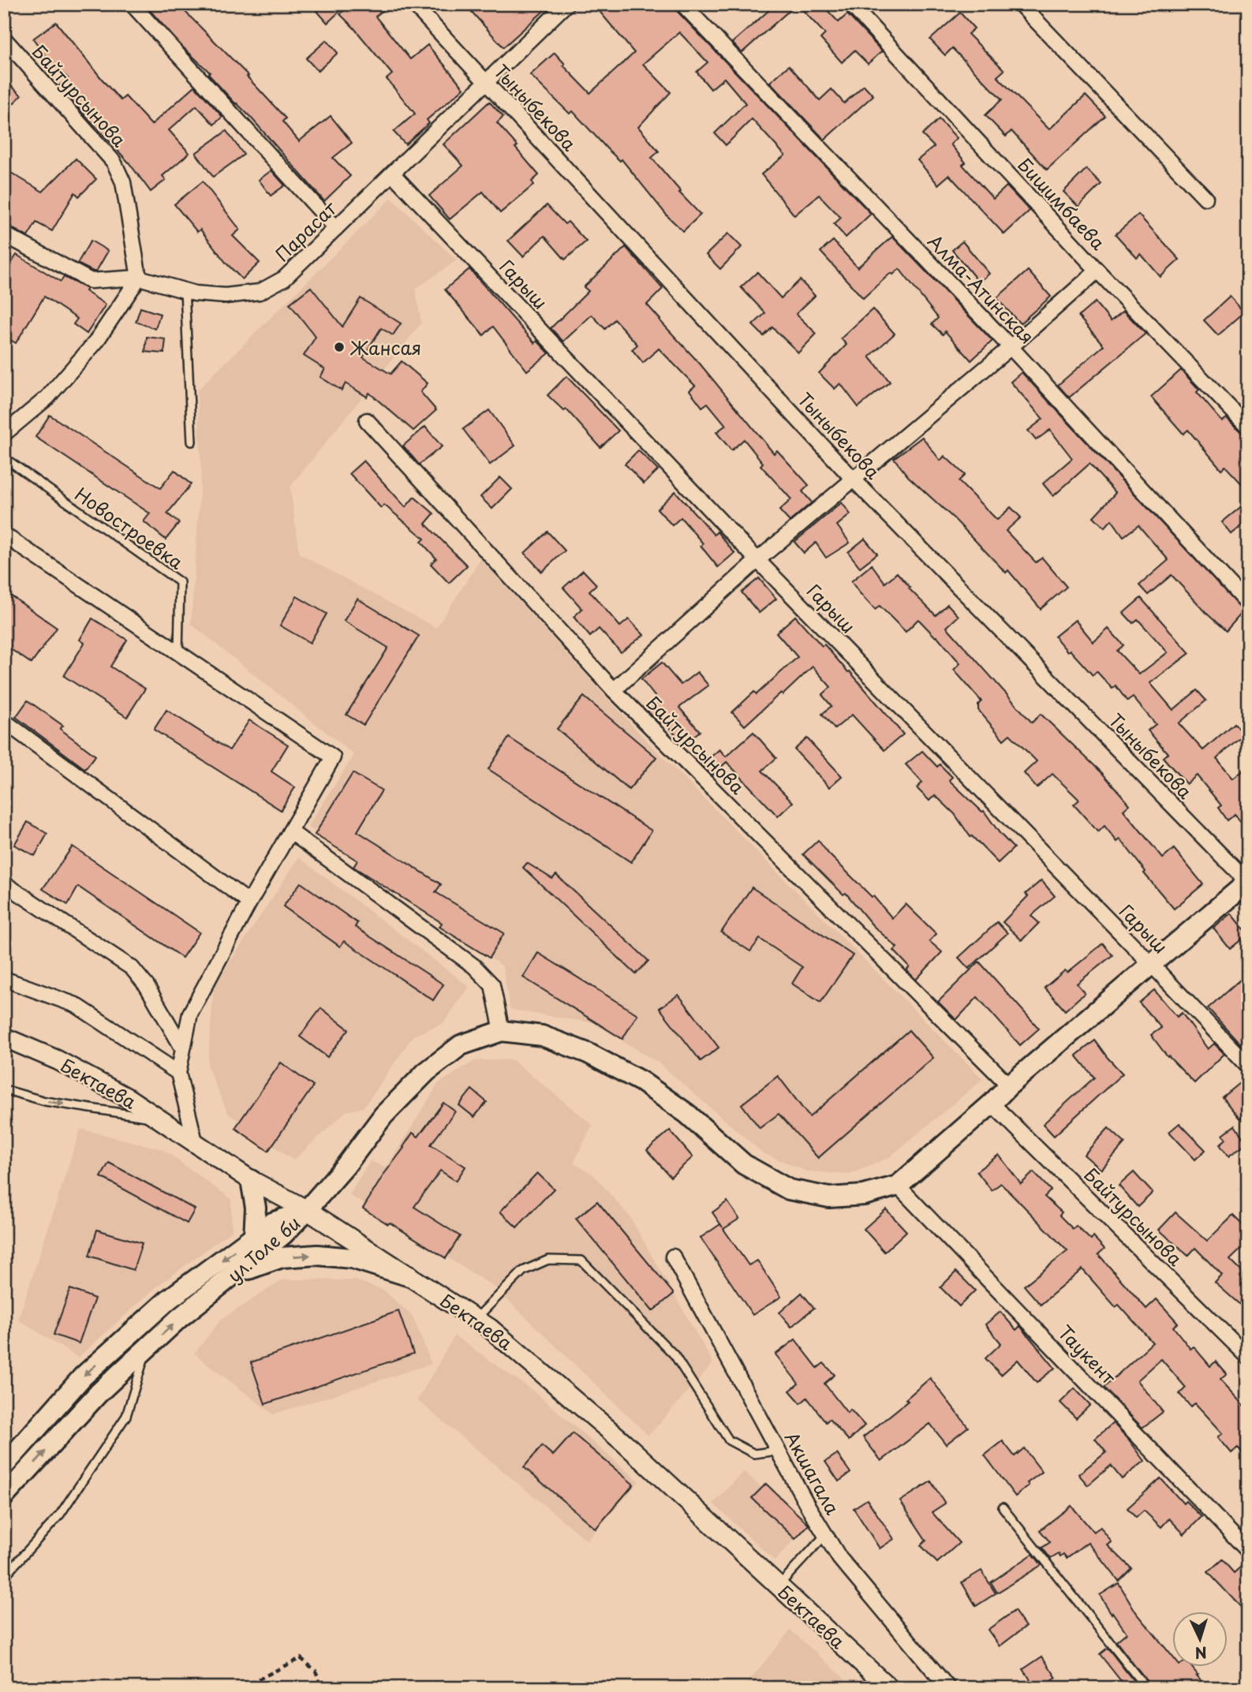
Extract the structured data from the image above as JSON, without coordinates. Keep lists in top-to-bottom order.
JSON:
{
  "streets": {
    "main road": ["ул.Толе би"],
    "street": [
      "Байтурсынова",
      "Тыныбекова",
      "Бишимбаева",
      "Парасат",
      "Гарыш",
      "Алма-Атинская",
      "Бектаева",
      "Таукент",
      "Акшагала"
    ],
    "lane": ["Новостроевка"]
  },
  "crossings": [
    ["Байтурсынова", "Парасат"],
    ["Тыныбекова", "Парасат"],
    ["Парасат", "Гарыш"],
    ["Бектаева", "ул.Толе би"]
  ],
  "places": ["Жансая"],
  "north": "bottom"
}
